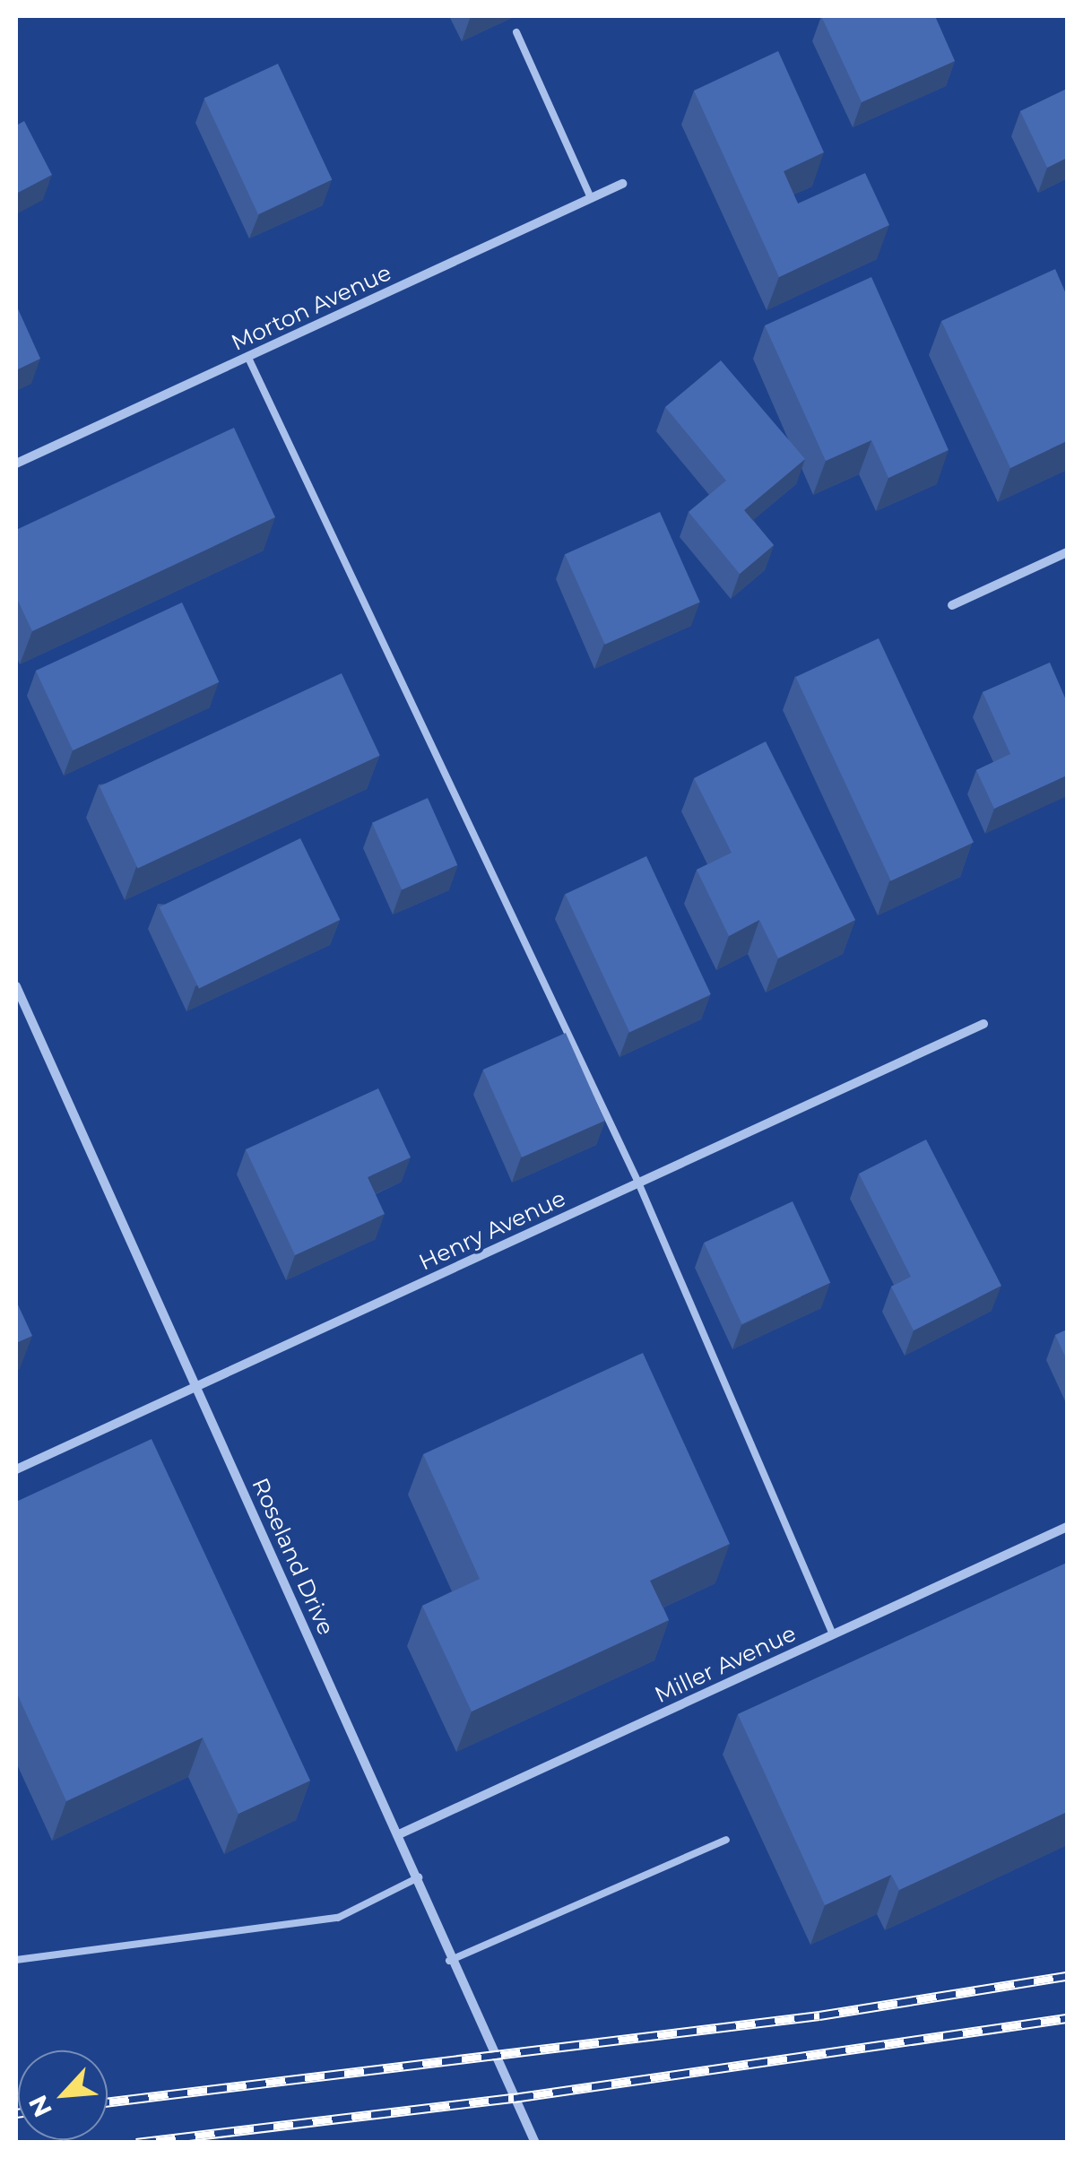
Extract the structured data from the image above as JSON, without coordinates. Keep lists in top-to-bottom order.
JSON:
{
  "streets": {
    "street": [
      "Morton Avenue",
      "Henry Avenue",
      "Roseland Drive",
      "Miller Avenue"
    ]
  },
  "crossings": [
    ["Henry Avenue", "Roseland Drive"],
    ["Roseland Drive", "Miller Avenue"]
  ],
  "north": "bottom left"
}
